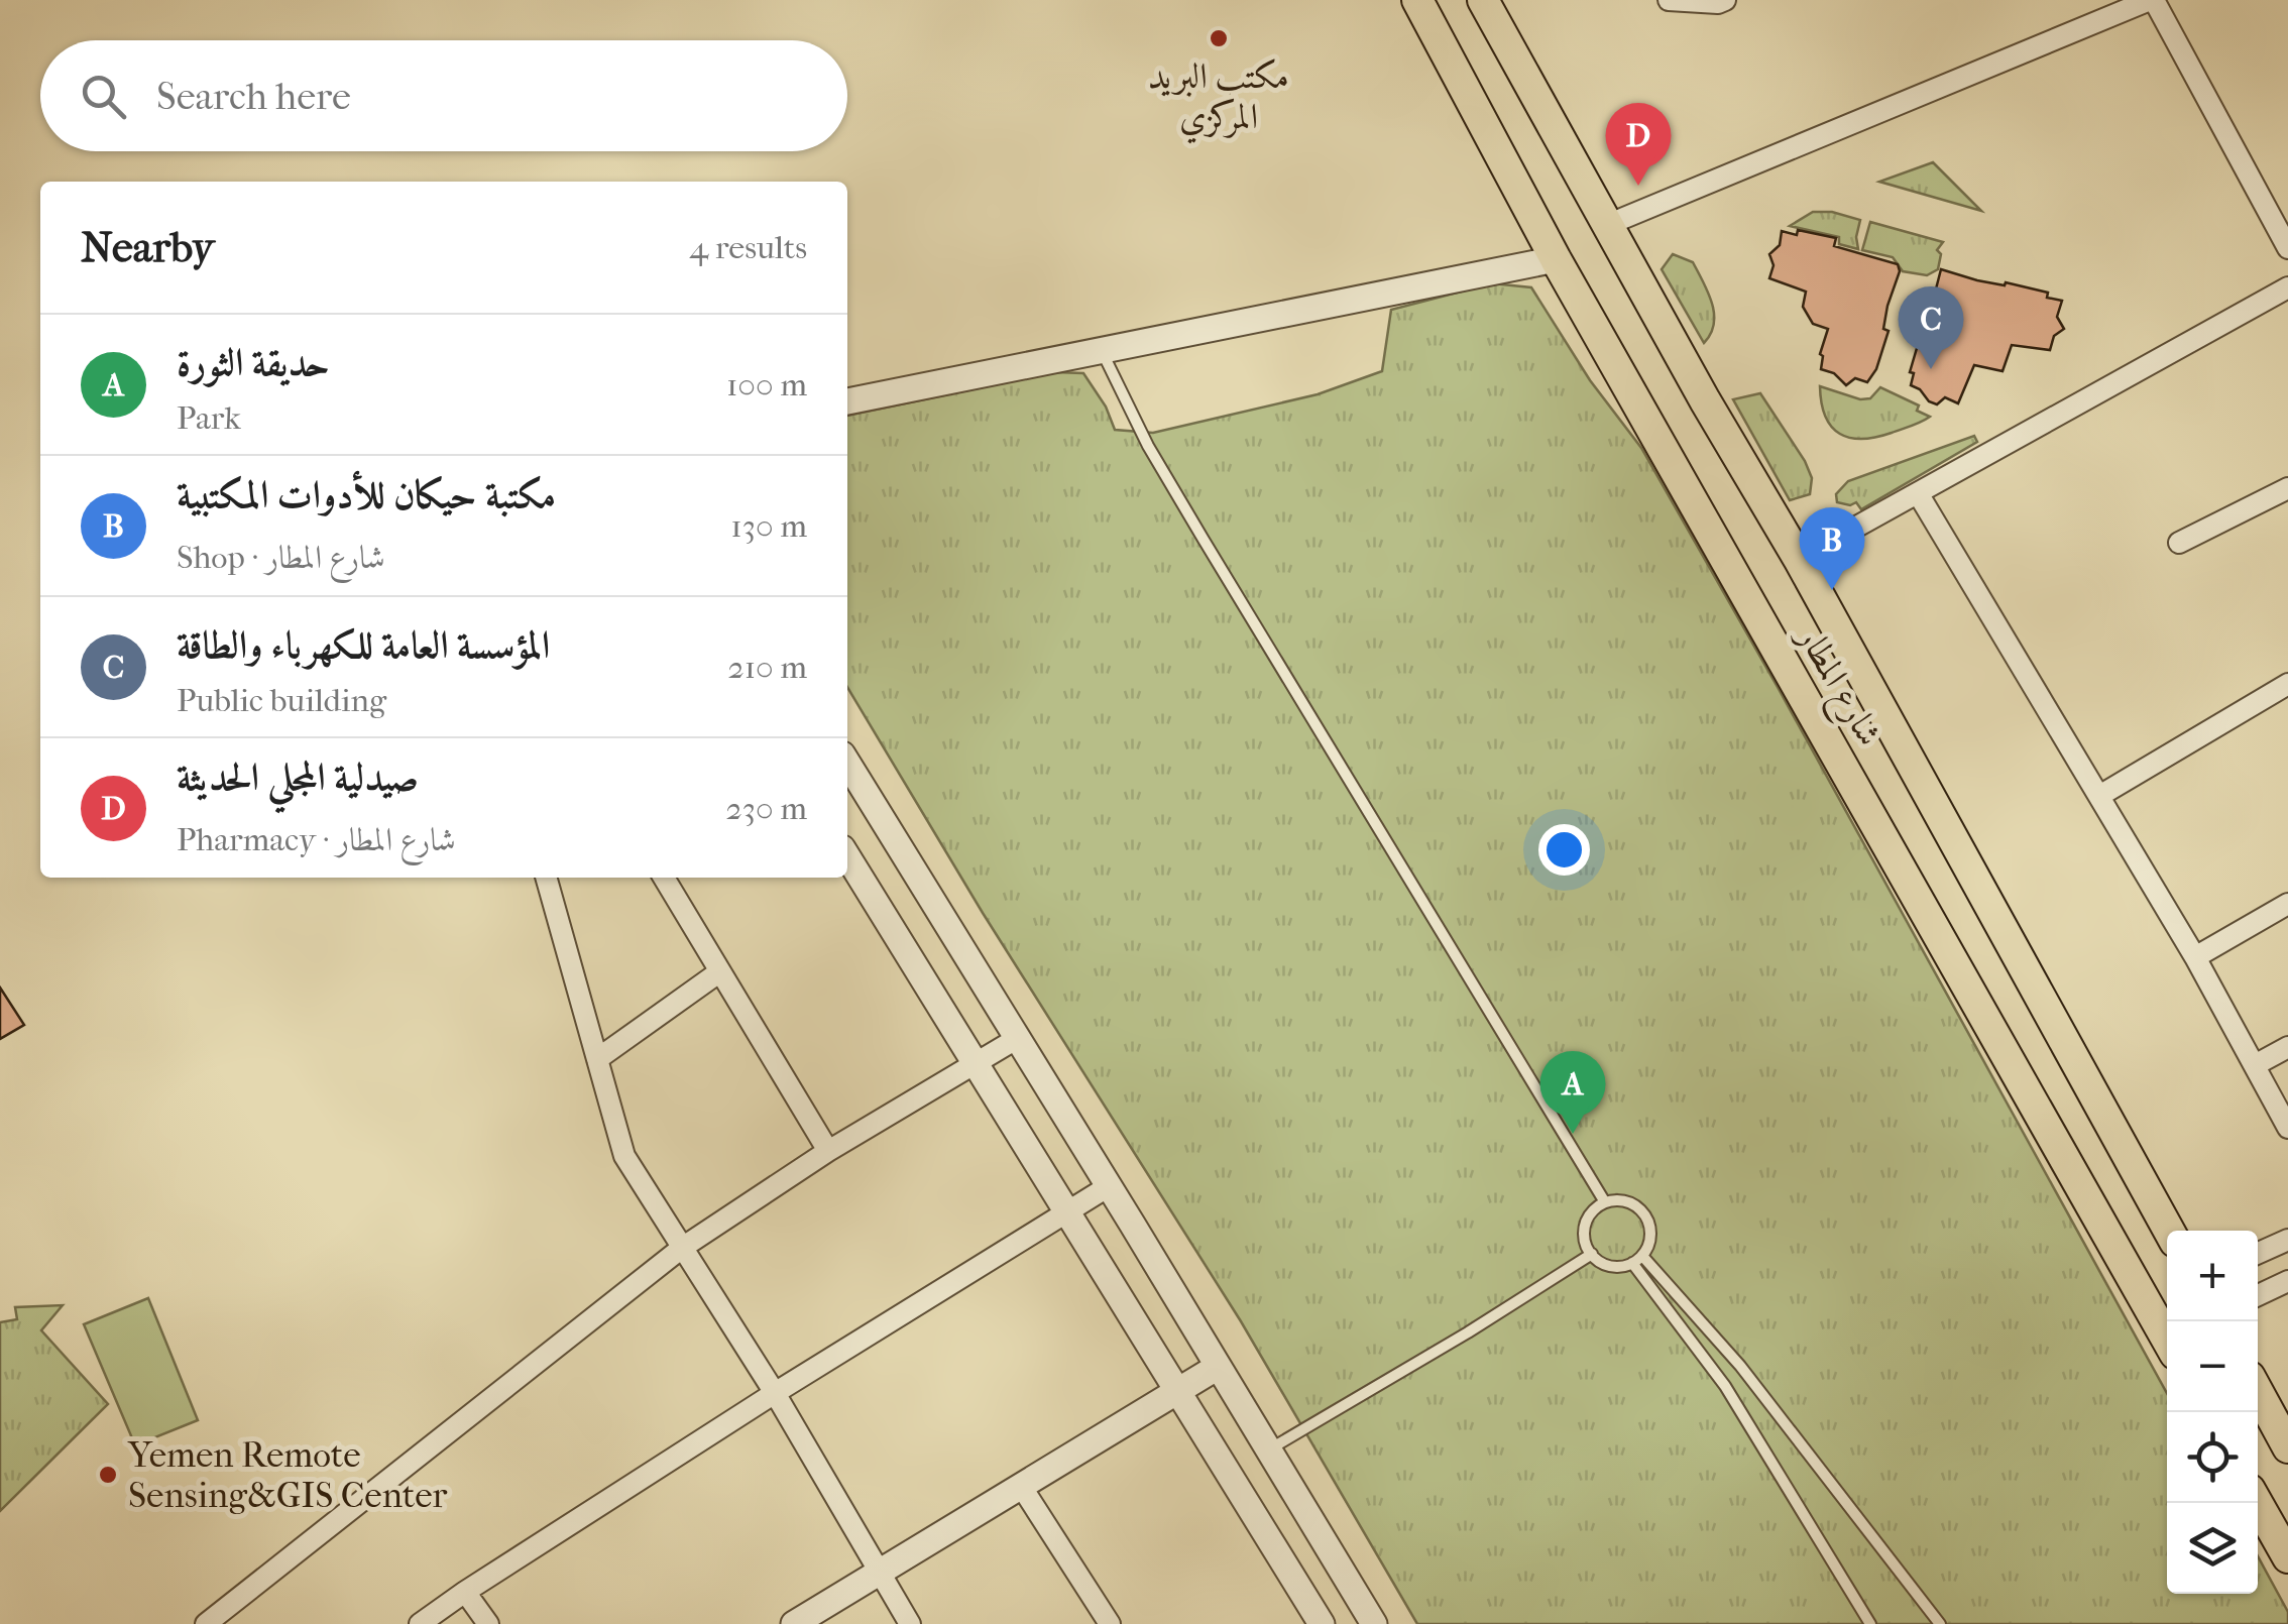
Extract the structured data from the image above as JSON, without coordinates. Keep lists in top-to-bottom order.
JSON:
{
  "streets": {
    "main road": ["شارع المطار"]
  },
  "places": ["مكتب البريد المركزي", "Yemen Remote Sensing&GIS Center"],
  "page": {
    "search": "Search here",
    "pins": [
      "D",
      "C",
      "B",
      "A"
    ],
    "heading": ["Nearby", "4 results"],
    "list": [
      {
        "mark": "A",
        "name": "حديقة الثورة",
        "note": "Park",
        "value": "100 m"
      },
      {
        "mark": "B",
        "name": "مكتبة حيكان للأدوات المكتبية",
        "note": "Shop · شارع المطار",
        "value": "130 m"
      },
      {
        "mark": "C",
        "name": "المؤسسة العامة للكهرباء والطاقة",
        "note": "Public building",
        "value": "210 m"
      },
      {
        "mark": "D",
        "name": "صيدلية المجلي الحديثة",
        "note": "Pharmacy · شارع المطار",
        "value": "230 m"
      }
    ],
    "map_buttons": ["+", "−"]
  }
}
